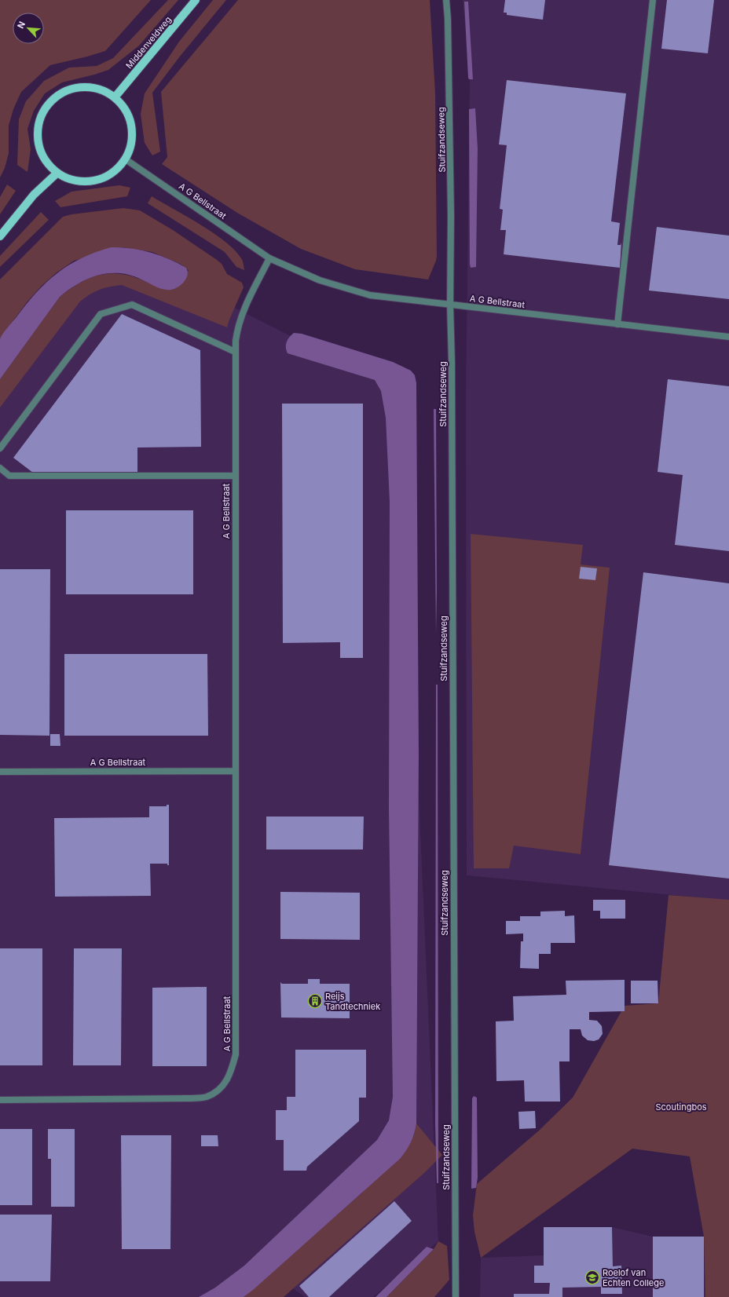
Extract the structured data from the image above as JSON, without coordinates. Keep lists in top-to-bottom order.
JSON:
{
  "streets": {
    "main road": ["Middenveldweg"],
    "street": ["Stuifzandseweg", "A G Bellstraat"]
  },
  "crossings": [
    ["Middenveldweg", "A G Bellstraat"],
    ["Stuifzandseweg", "A G Bellstraat"]
  ],
  "parks": ["Scoutingbos"],
  "places": {
    "building": ["Reijs Tandtechniek"],
    "school or university": ["Roelof van Echten College"]
  },
  "north": "top left"
}
